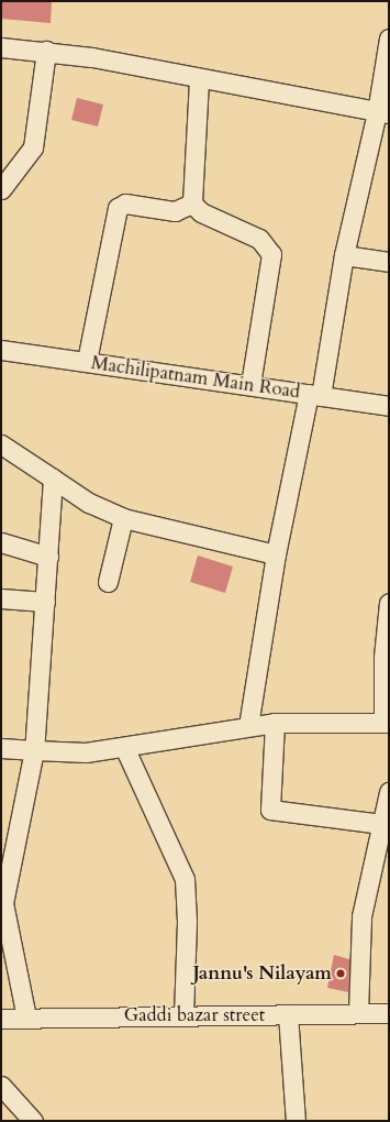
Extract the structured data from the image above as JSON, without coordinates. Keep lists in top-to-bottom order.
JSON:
{
  "streets": {
    "street": ["Machilipatnam Main Road", "Gaddi bazar street"]
  },
  "places": ["Jannu's Nilayam"]
}
